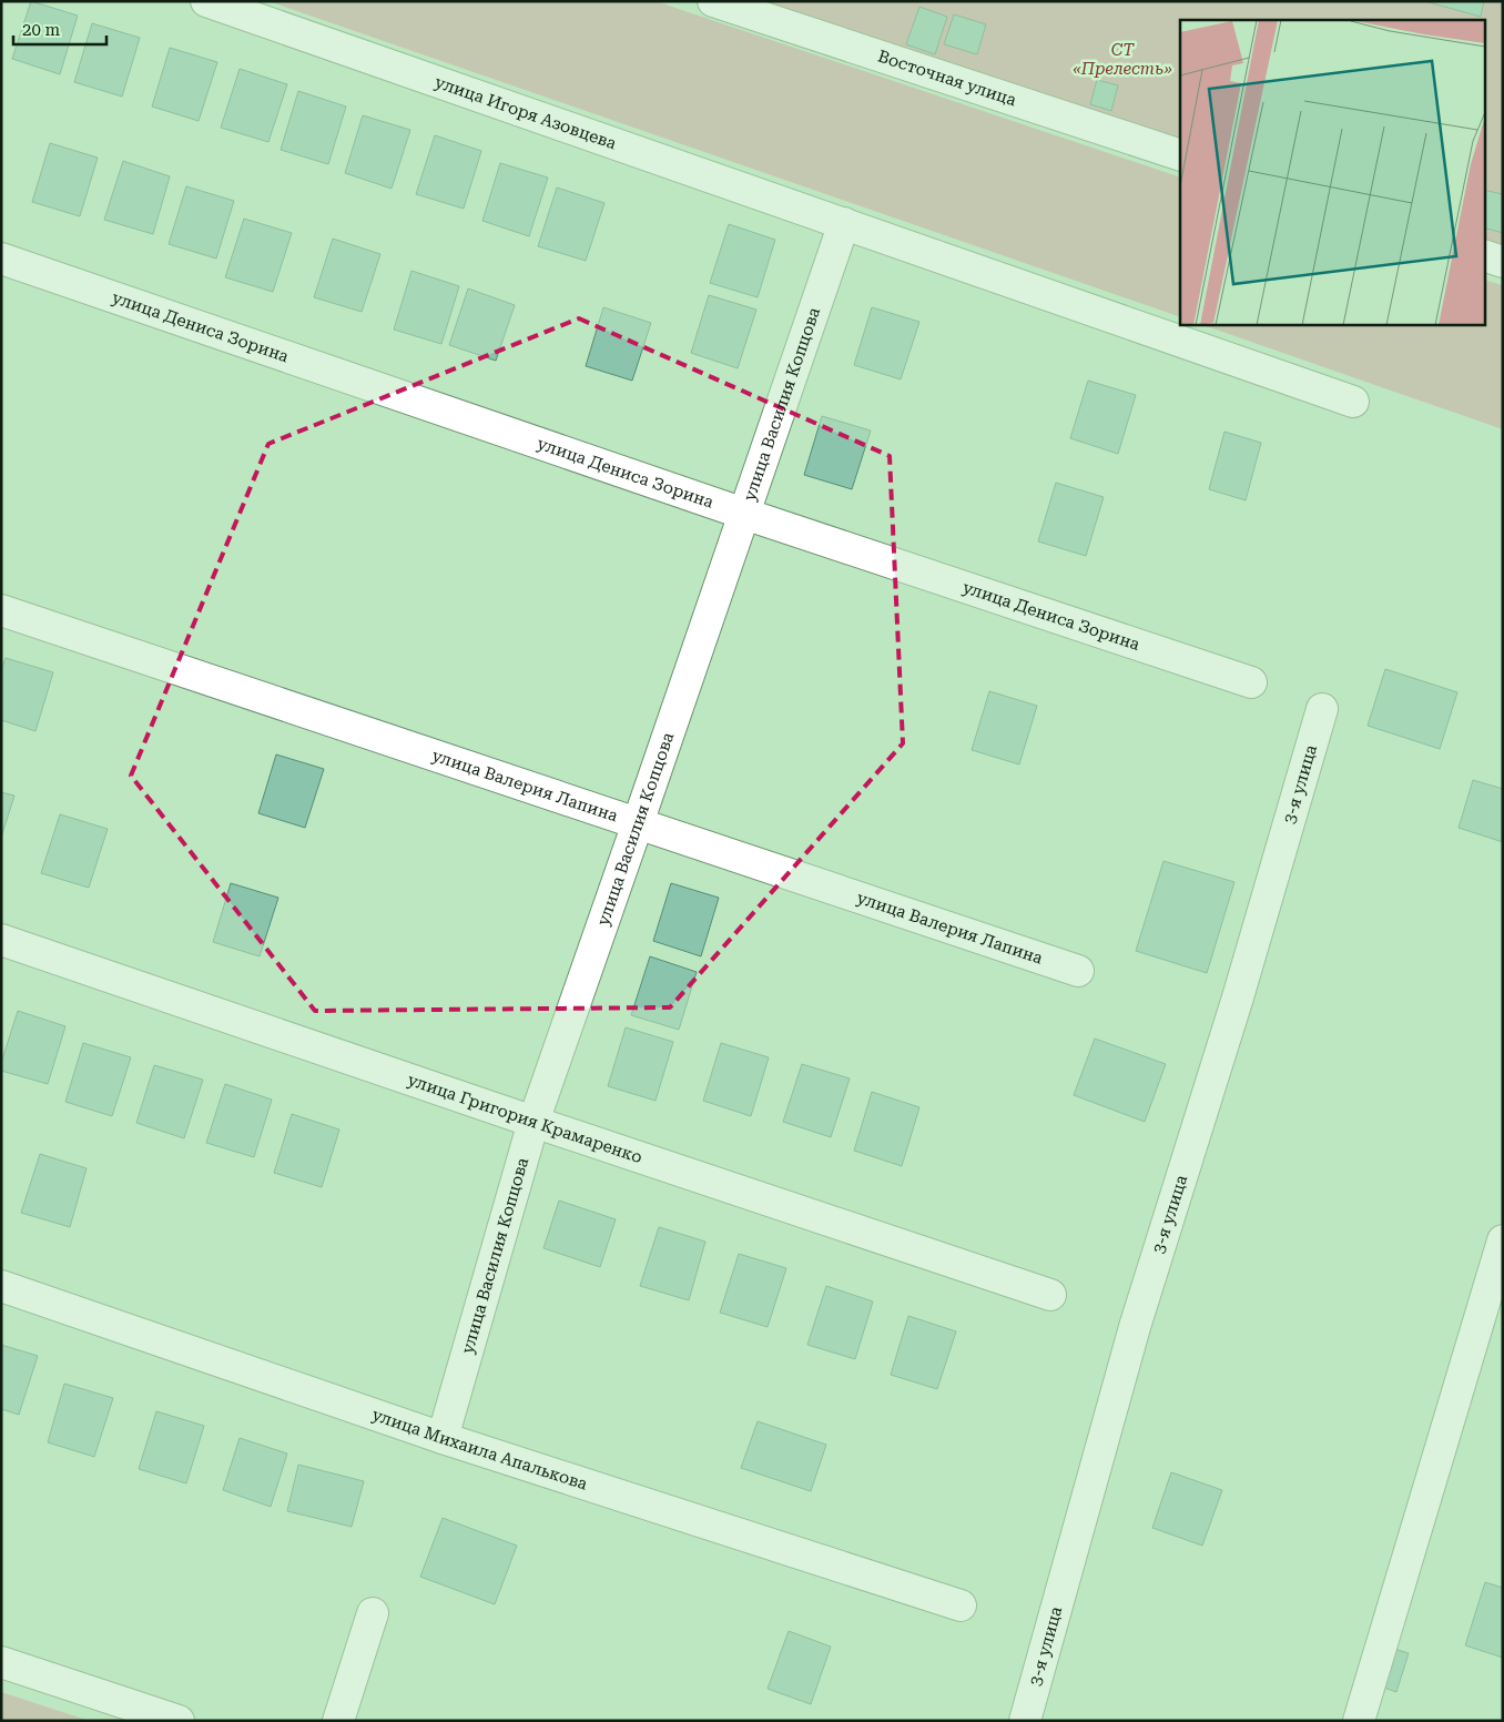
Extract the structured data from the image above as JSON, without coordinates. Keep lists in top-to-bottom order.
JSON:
{
  "streets": {
    "street": [
      "Восточная улица",
      "улица Игоря Азовцева",
      "улица Дениса Зорина",
      "улица Василия Копцова",
      "3-я улица",
      "улица Валерия Лапина",
      "улица Григория Крамаренко",
      "улица Михаила Апалькова"
    ]
  },
  "crossings": [
    ["улица Игоря Азовцева", "улица Василия Копцова"],
    ["улица Дениса Зорина", "улица Василия Копцова"],
    ["улица Василия Копцова", "улица Валерия Лапина"],
    ["улица Василия Копцова", "улица Григория Крамаренко"],
    ["улица Василия Копцова", "улица Михаила Апалькова"]
  ],
  "parks": ["СТ «Прелесть»"],
  "scale_bar": "20 m"
}
